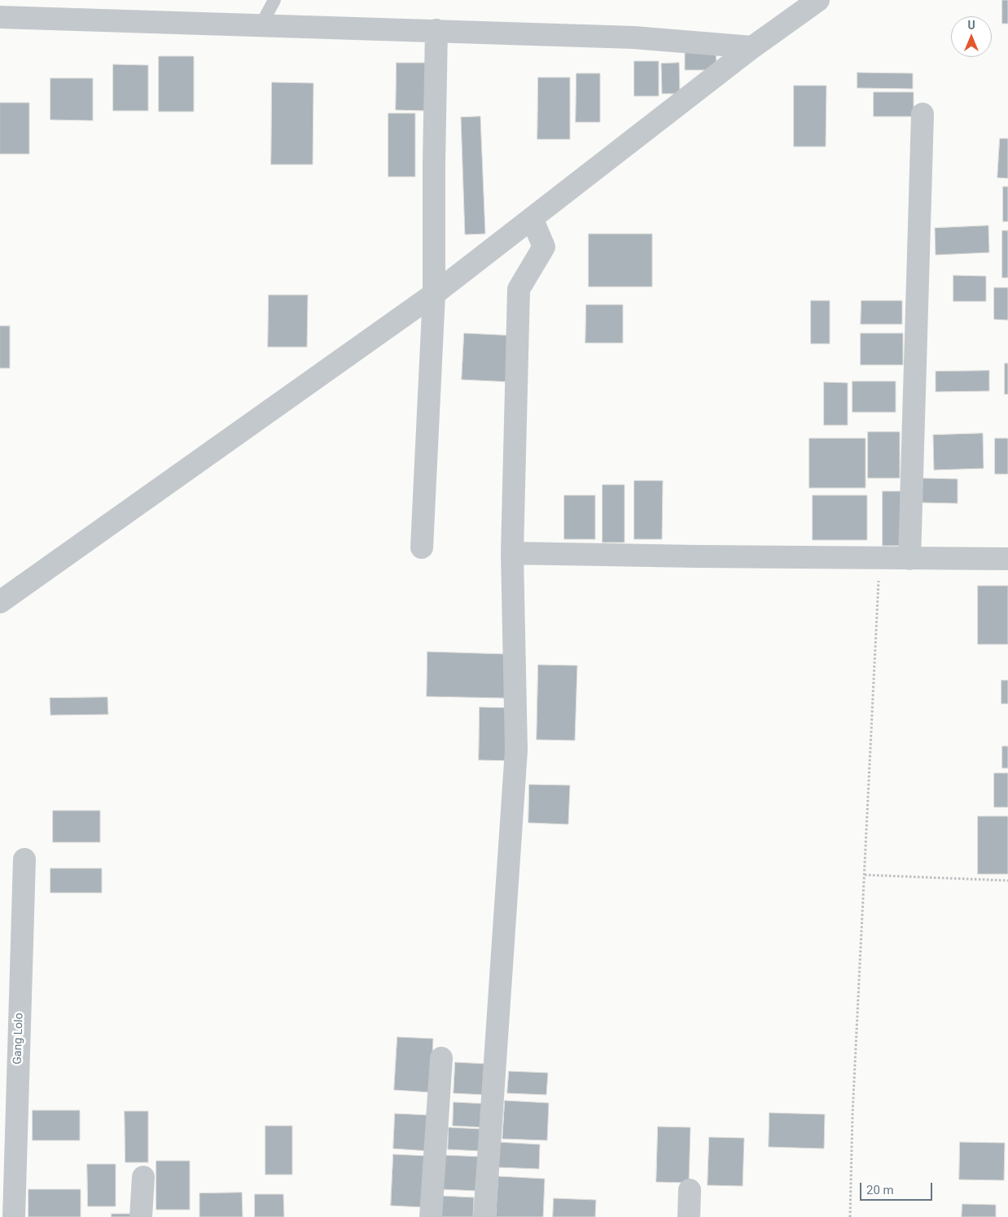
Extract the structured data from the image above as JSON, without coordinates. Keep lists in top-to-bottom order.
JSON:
{
  "streets": {
    "street": ["Gang Lolo"]
  },
  "scale_bar": "20 m",
  "north": "top"
}
